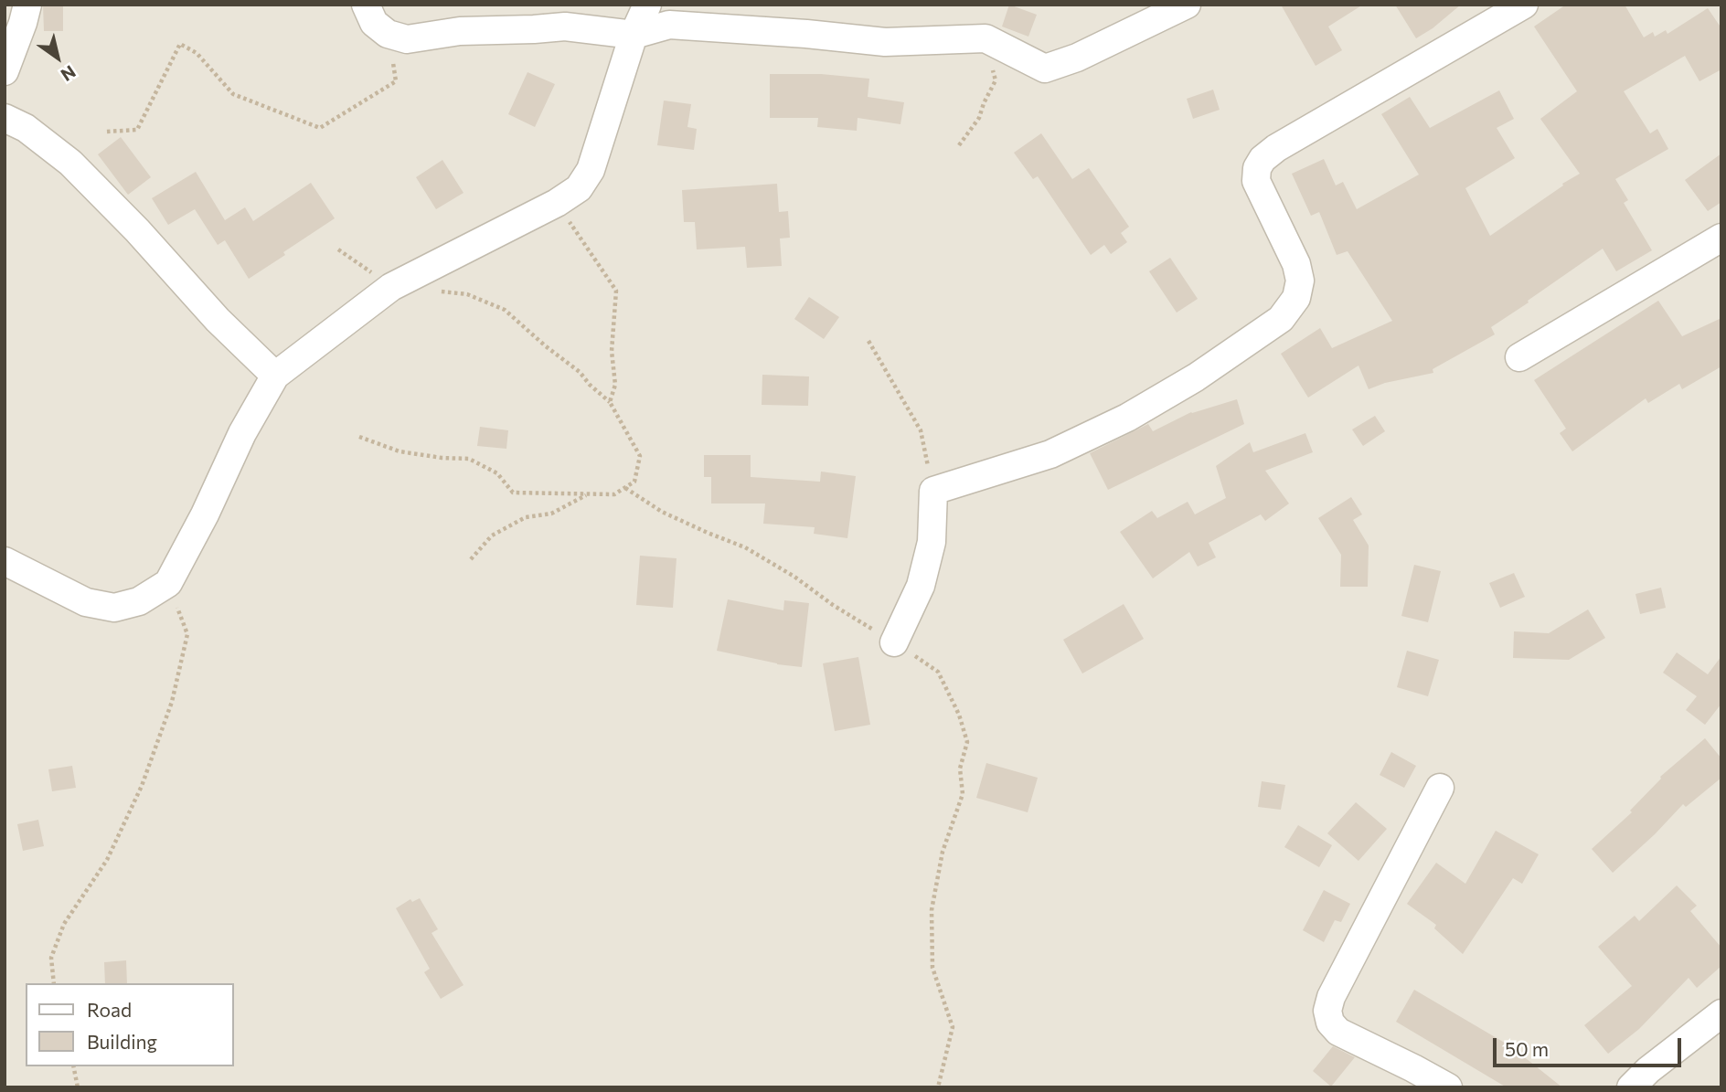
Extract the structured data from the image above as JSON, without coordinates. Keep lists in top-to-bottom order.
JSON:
{
  "legend": ["Road", "Building"],
  "scale_bar": "50 m",
  "north": "bottom right"
}
